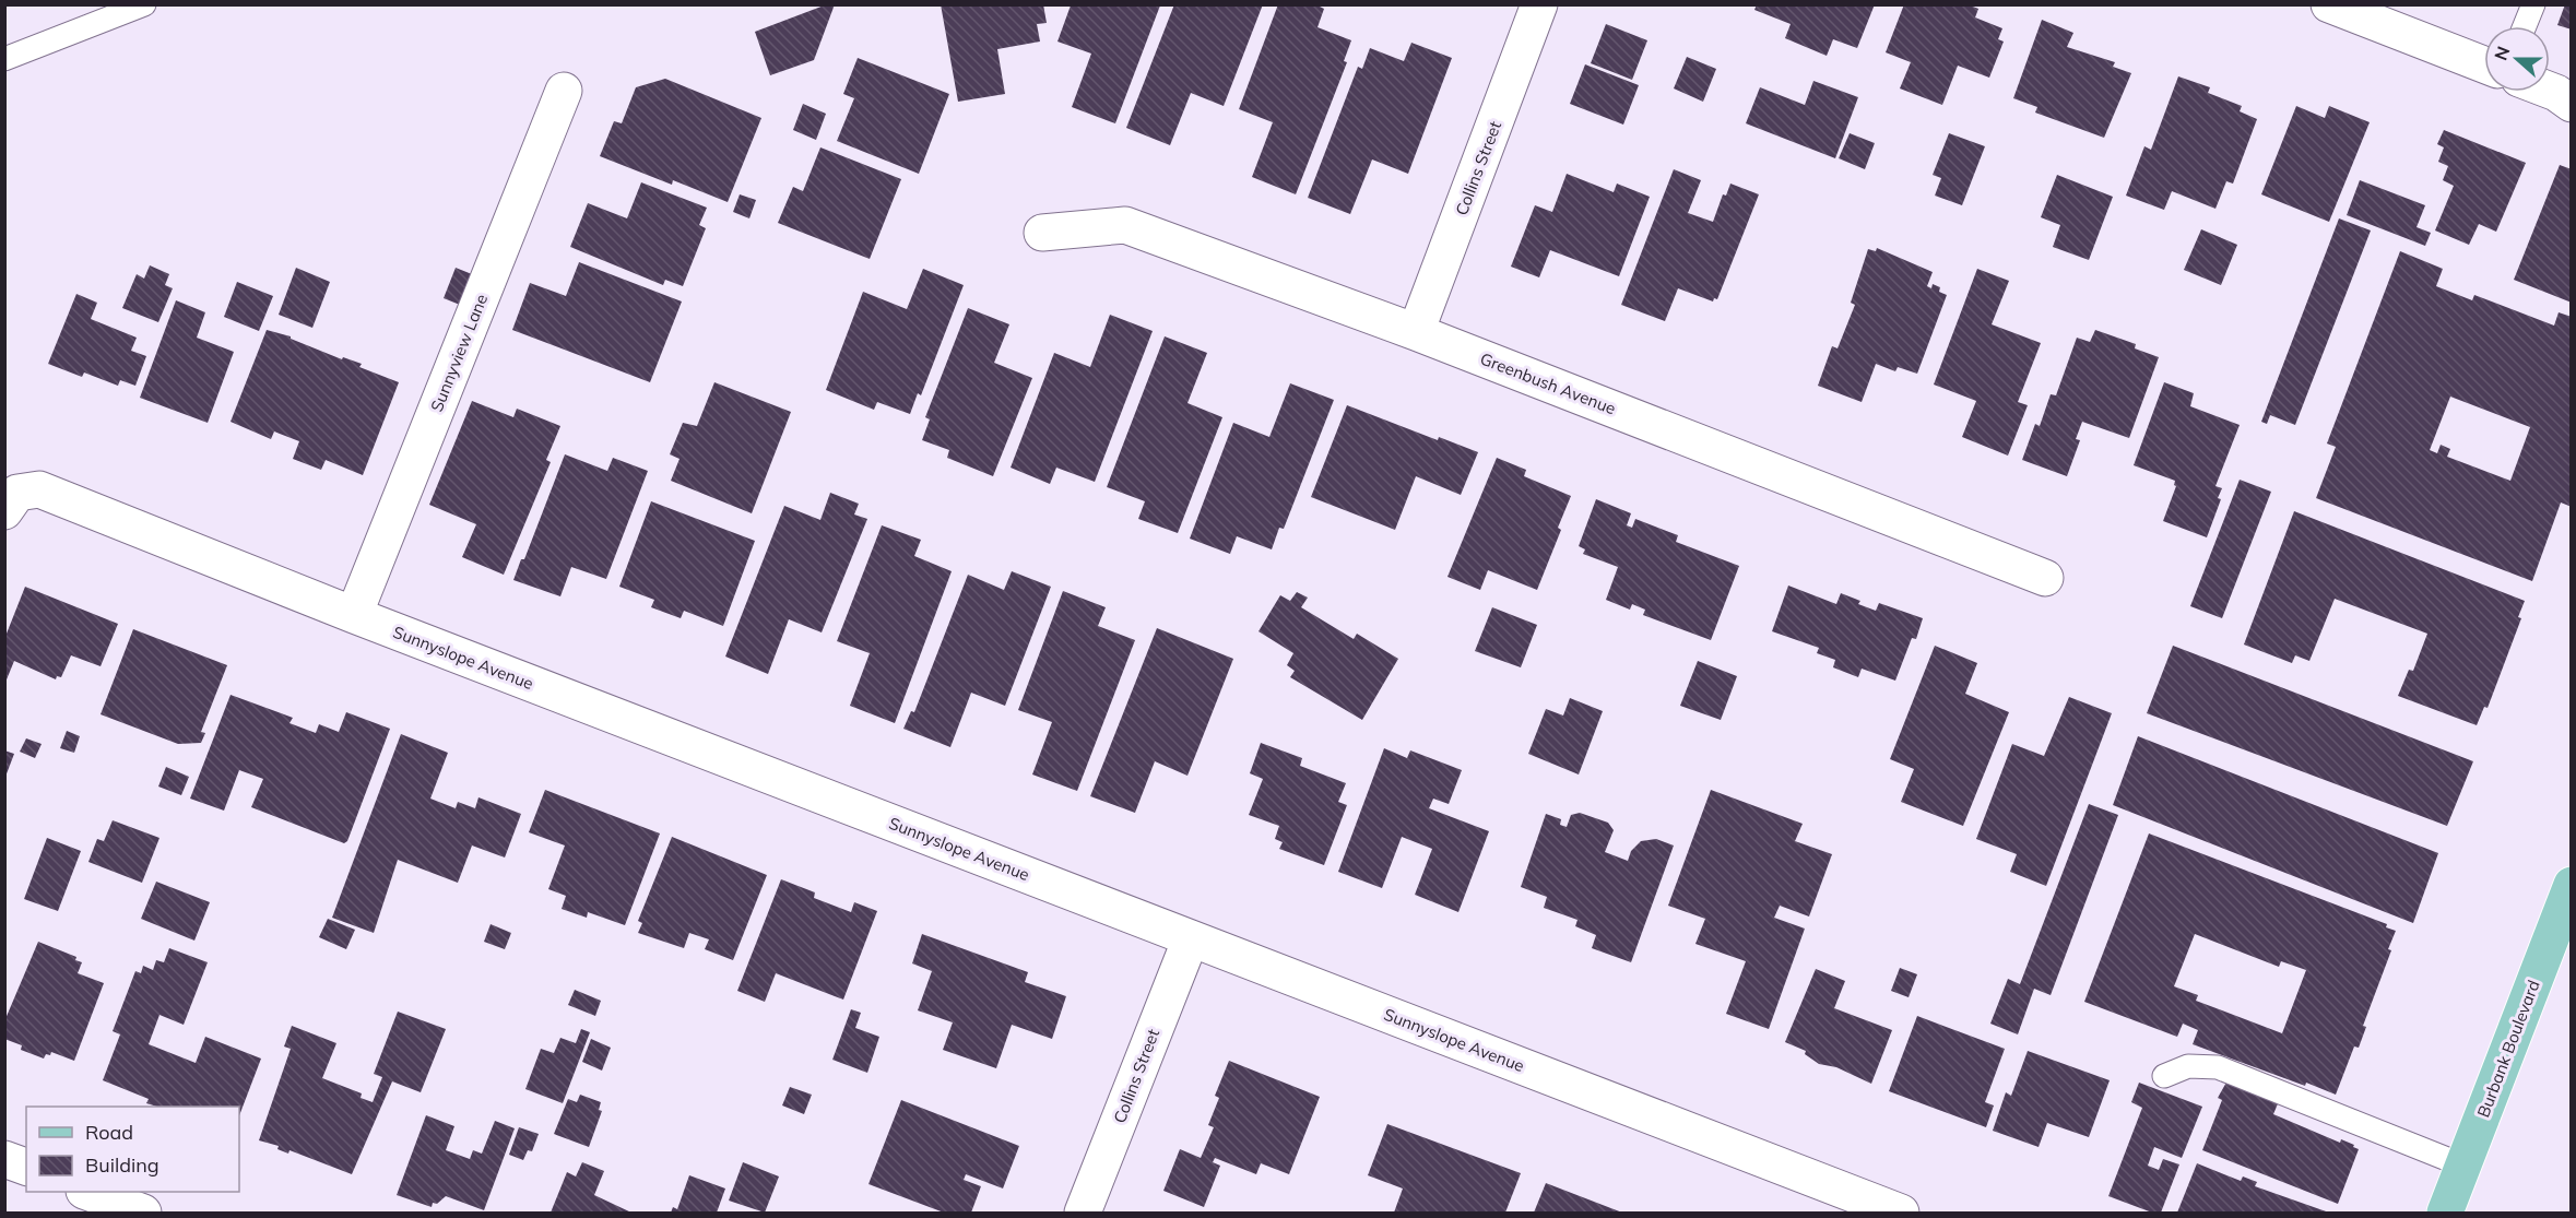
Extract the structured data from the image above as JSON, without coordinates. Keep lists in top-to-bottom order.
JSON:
{
  "streets": {
    "main road": ["Burbank Boulevard"],
    "street": [
      "Collins Street",
      "Sunnyview Lane",
      "Greenbush Avenue",
      "Sunnyslope Avenue"
    ]
  },
  "crossings": [
    ["Collins Street", "Greenbush Avenue"],
    ["Collins Street", "Sunnyslope Avenue"],
    ["Sunnyview Lane", "Sunnyslope Avenue"]
  ],
  "legend": ["Road", "Building"],
  "north": "left"
}
